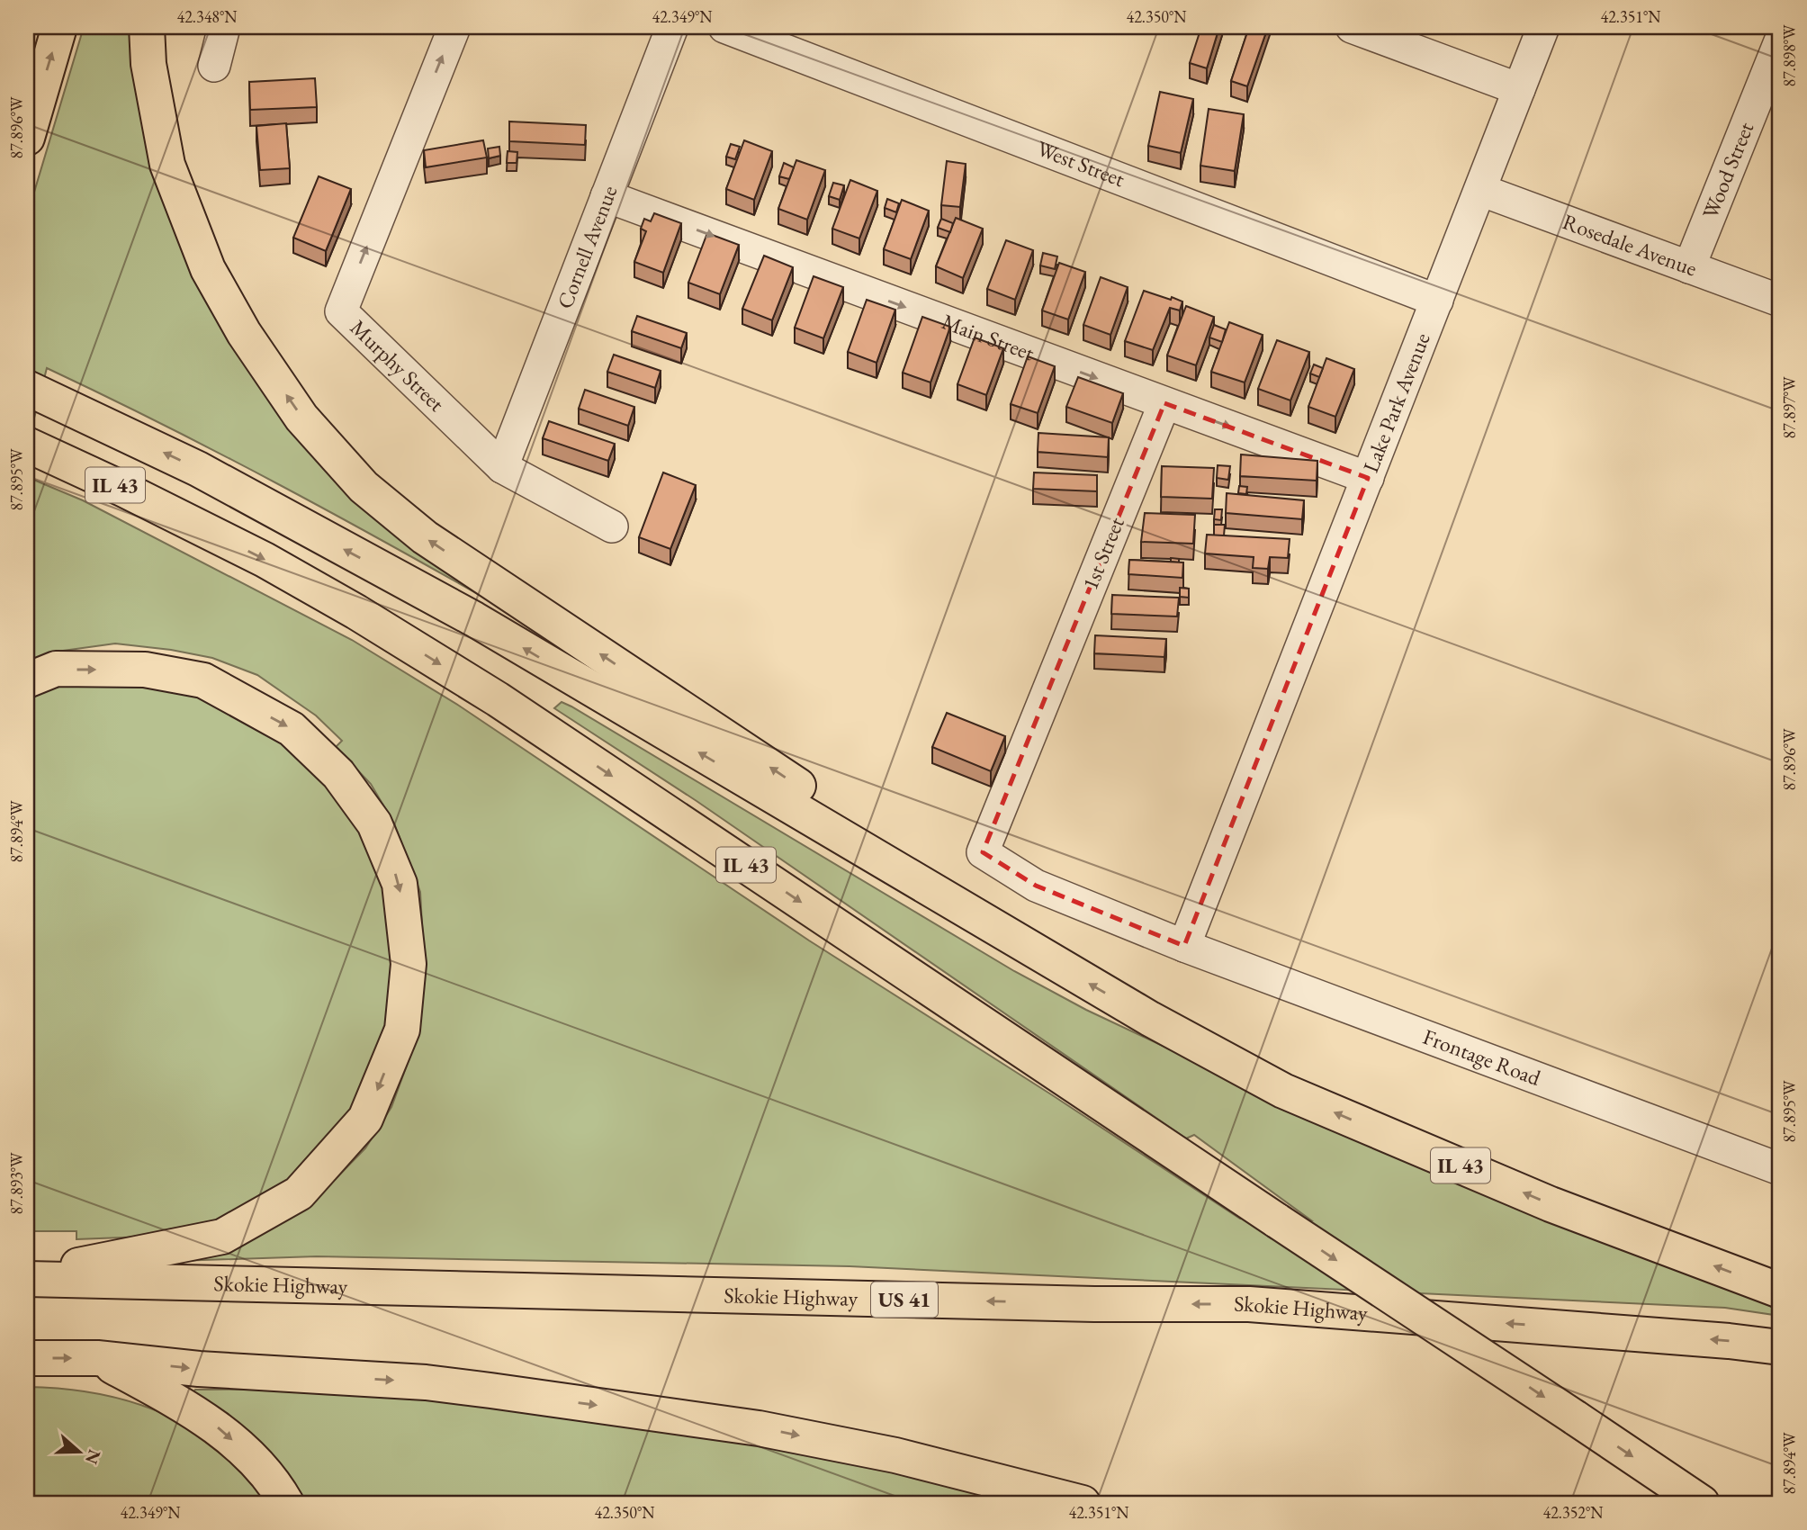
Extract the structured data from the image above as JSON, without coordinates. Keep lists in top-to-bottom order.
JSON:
{
  "streets": {
    "main road": ["IL 43", "Skokie Highway", "US 41"],
    "street": [
      "West Street",
      "Wood Street",
      "Rosedale Avenue",
      "Cornell Avenue",
      "Main Street",
      "Murphy Street",
      "Lake Park Avenue",
      "1st Street",
      "Frontage Road"
    ]
  },
  "crossings": [
    ["West Street", "Lake Park Avenue"],
    ["Wood Street", "Rosedale Avenue"],
    ["Rosedale Avenue", "Lake Park Avenue"],
    ["Cornell Avenue", "Main Street"],
    ["Cornell Avenue", "Murphy Street"],
    ["Main Street", "Lake Park Avenue"],
    ["Main Street", "1st Street"],
    ["Lake Park Avenue", "1st Street"],
    ["Lake Park Avenue", "Frontage Road"],
    ["1st Street", "Frontage Road"]
  ],
  "one_way": ["Main Street", "Murphy Street"],
  "north": "right",
  "coordinates": [
    "42.348°N",
    "42.349°N",
    "42.350°N",
    "42.351°N",
    "87.898°W",
    "87.896°W",
    "87.897°W",
    "87.895°W",
    "87.894°W",
    "87.893°W",
    "42.352°N"
  ]
}
